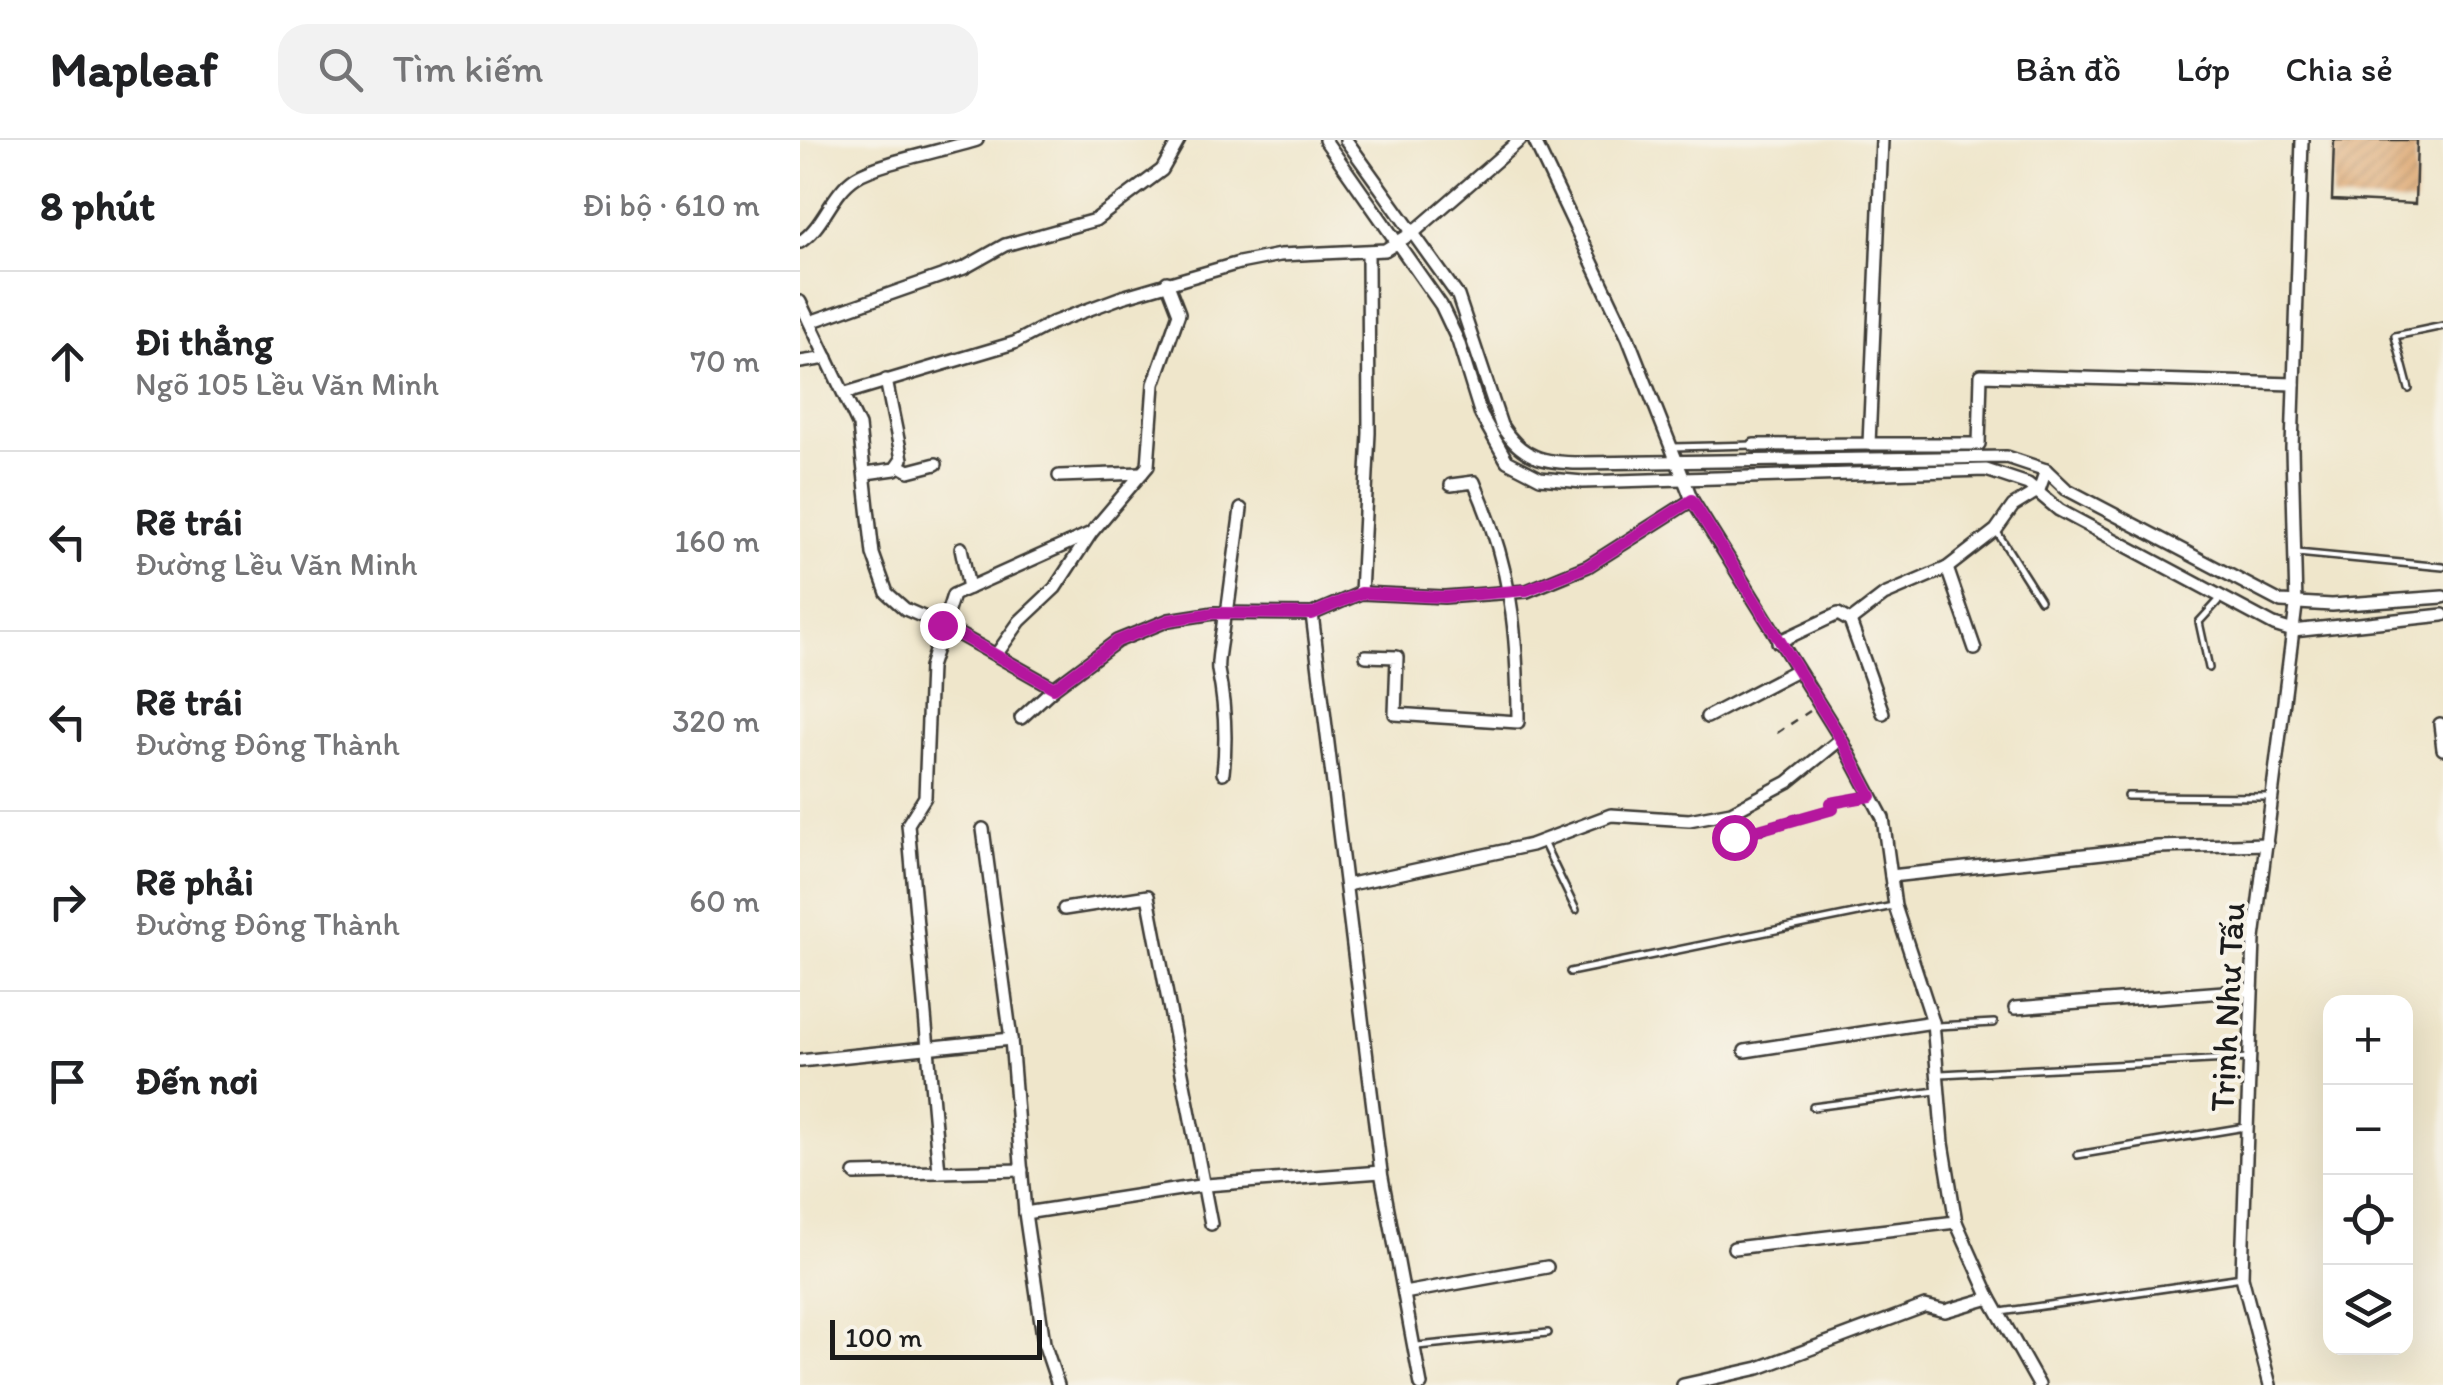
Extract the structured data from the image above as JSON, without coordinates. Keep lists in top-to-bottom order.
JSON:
{
  "streets": {
    "street": ["Trịnh Như Tấu"]
  },
  "scale_bar": "100 m",
  "page": {
    "header": "Mapleaf",
    "search": "Tìm kiếm",
    "nav": ["Bản đồ", "Lớp", "Chia sẻ"],
    "heading": ["8 phút", "Đi bộ · 610 m"],
    "list": [
      ["Đi thẳng", "Ngõ 105 Lều Văn Minh", "70 m"],
      ["Rẽ trái", "Đường Lều Văn Minh", "160 m"],
      ["Rẽ trái", "Đường Đông Thành", "320 m"],
      ["Rẽ phải", "Đường Đông Thành", "60 m"],
      "Đến nơi"
    ],
    "map_buttons": ["+", "−"],
    "scale": "100 m"
  }
}
